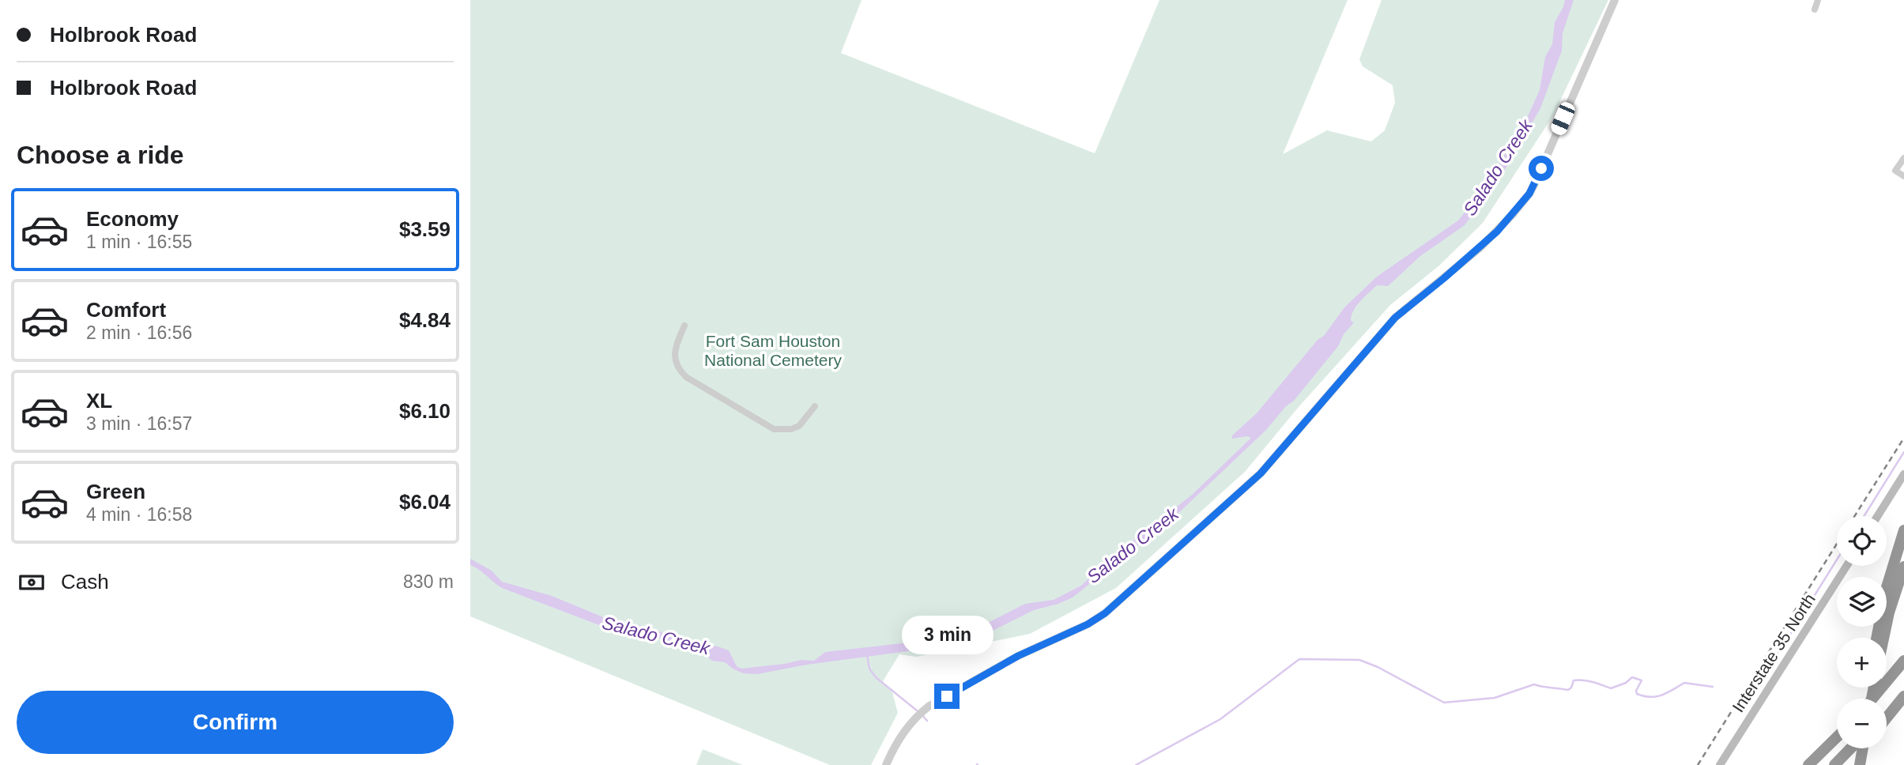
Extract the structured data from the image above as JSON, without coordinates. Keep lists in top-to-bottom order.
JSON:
{
  "streets": {
    "main road": ["Interstate 35 North"]
  },
  "water": ["Salado Creek"],
  "parks": ["Fort Sam Houston National Cemetery"],
  "page": {
    "banner": ["Holbrook Road", "Holbrook Road"],
    "heading": "Choose a ride",
    "list": [
      {
        "name": "Economy",
        "note": "1 min · 16:55",
        "value": "$3.59"
      },
      {
        "name": "Comfort",
        "note": "2 min · 16:56",
        "value": "$4.84"
      },
      {
        "name": "XL",
        "note": "3 min · 16:57",
        "value": "$6.10"
      },
      {
        "name": "Green",
        "note": "4 min · 16:58",
        "value": "$6.04"
      }
    ],
    "map_buttons": ["+", "−"],
    "pay": ["Cash", "830 m"],
    "bubble": "3 min",
    "buttons": "Confirm"
  }
}
